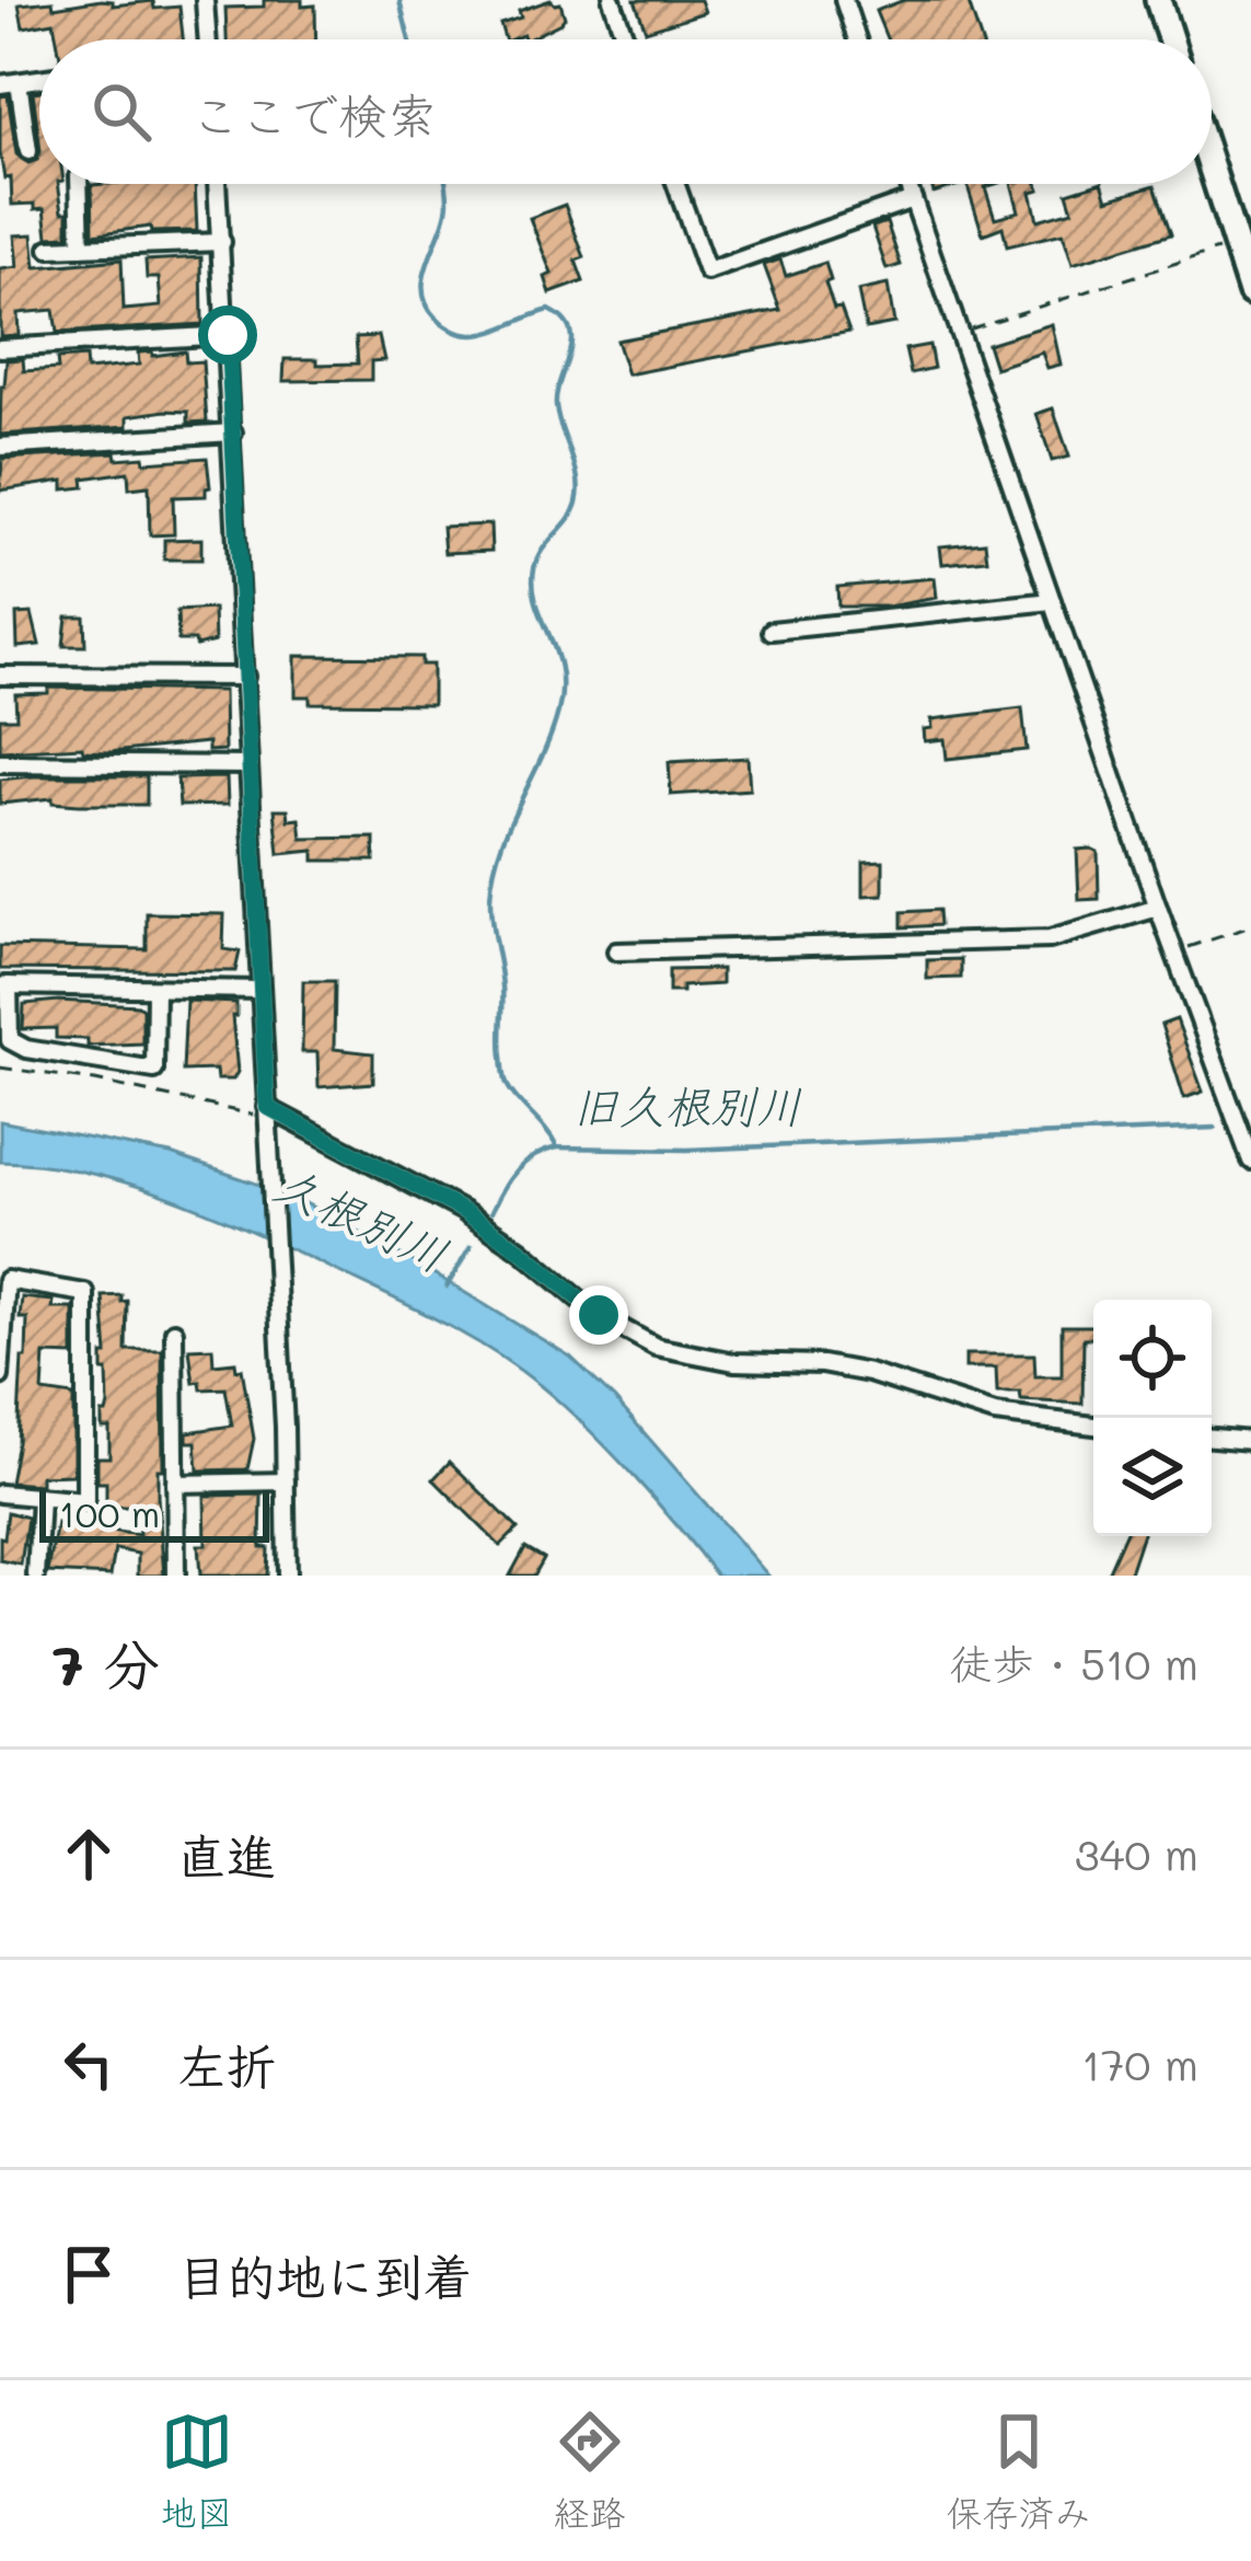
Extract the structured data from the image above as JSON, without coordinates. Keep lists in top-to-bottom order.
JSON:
{
  "water": ["旧久根別川", "久根別川"],
  "scale_bar": "100 m",
  "page": {
    "search": "ここで検索",
    "scale": "100 m",
    "heading": ["7 分", "徒歩 · 510 m"],
    "list": [
      ["直進", "340 m"],
      ["左折", "170 m"],
      "目的地に到着"
    ],
    "nav": ["地図", "経路", "保存済み"]
  }
}
